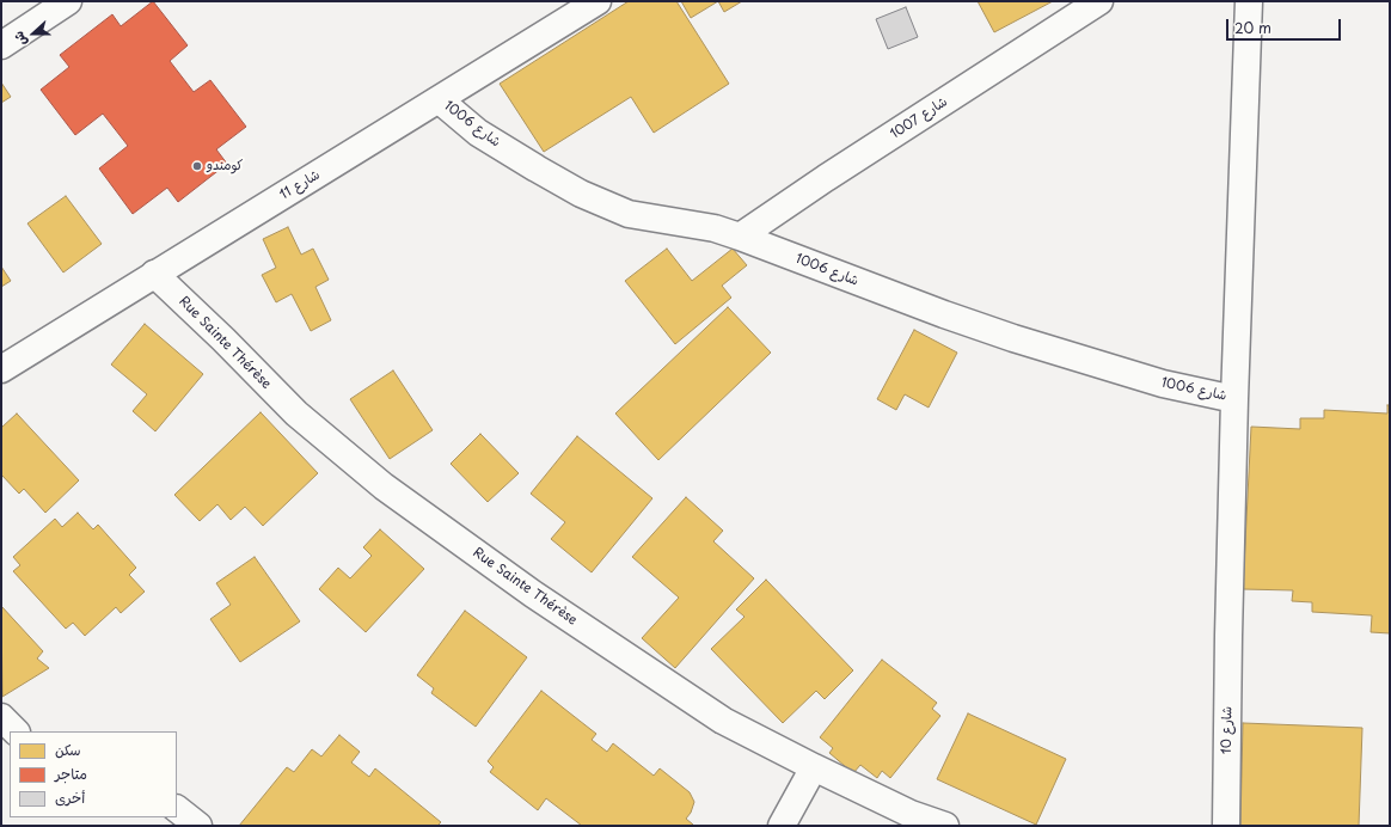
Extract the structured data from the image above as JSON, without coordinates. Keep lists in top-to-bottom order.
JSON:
{
  "streets": {
    "street": [
      "شارع 1007",
      "شارع 1006",
      "شارع 11",
      "Rue Sainte Thérèse",
      "شارع 10"
    ]
  },
  "crossings": [
    ["شارع 1007", "شارع 1006"],
    ["شارع 1006", "شارع 11"],
    ["شارع 1006", "شارع 10"],
    ["شارع 11", "Rue Sainte Thérèse"]
  ],
  "places": ["كومندو"],
  "legend": ["سكن", "متاجر", "أخرى"],
  "scale_bar": "20 m",
  "north": "left"
}
